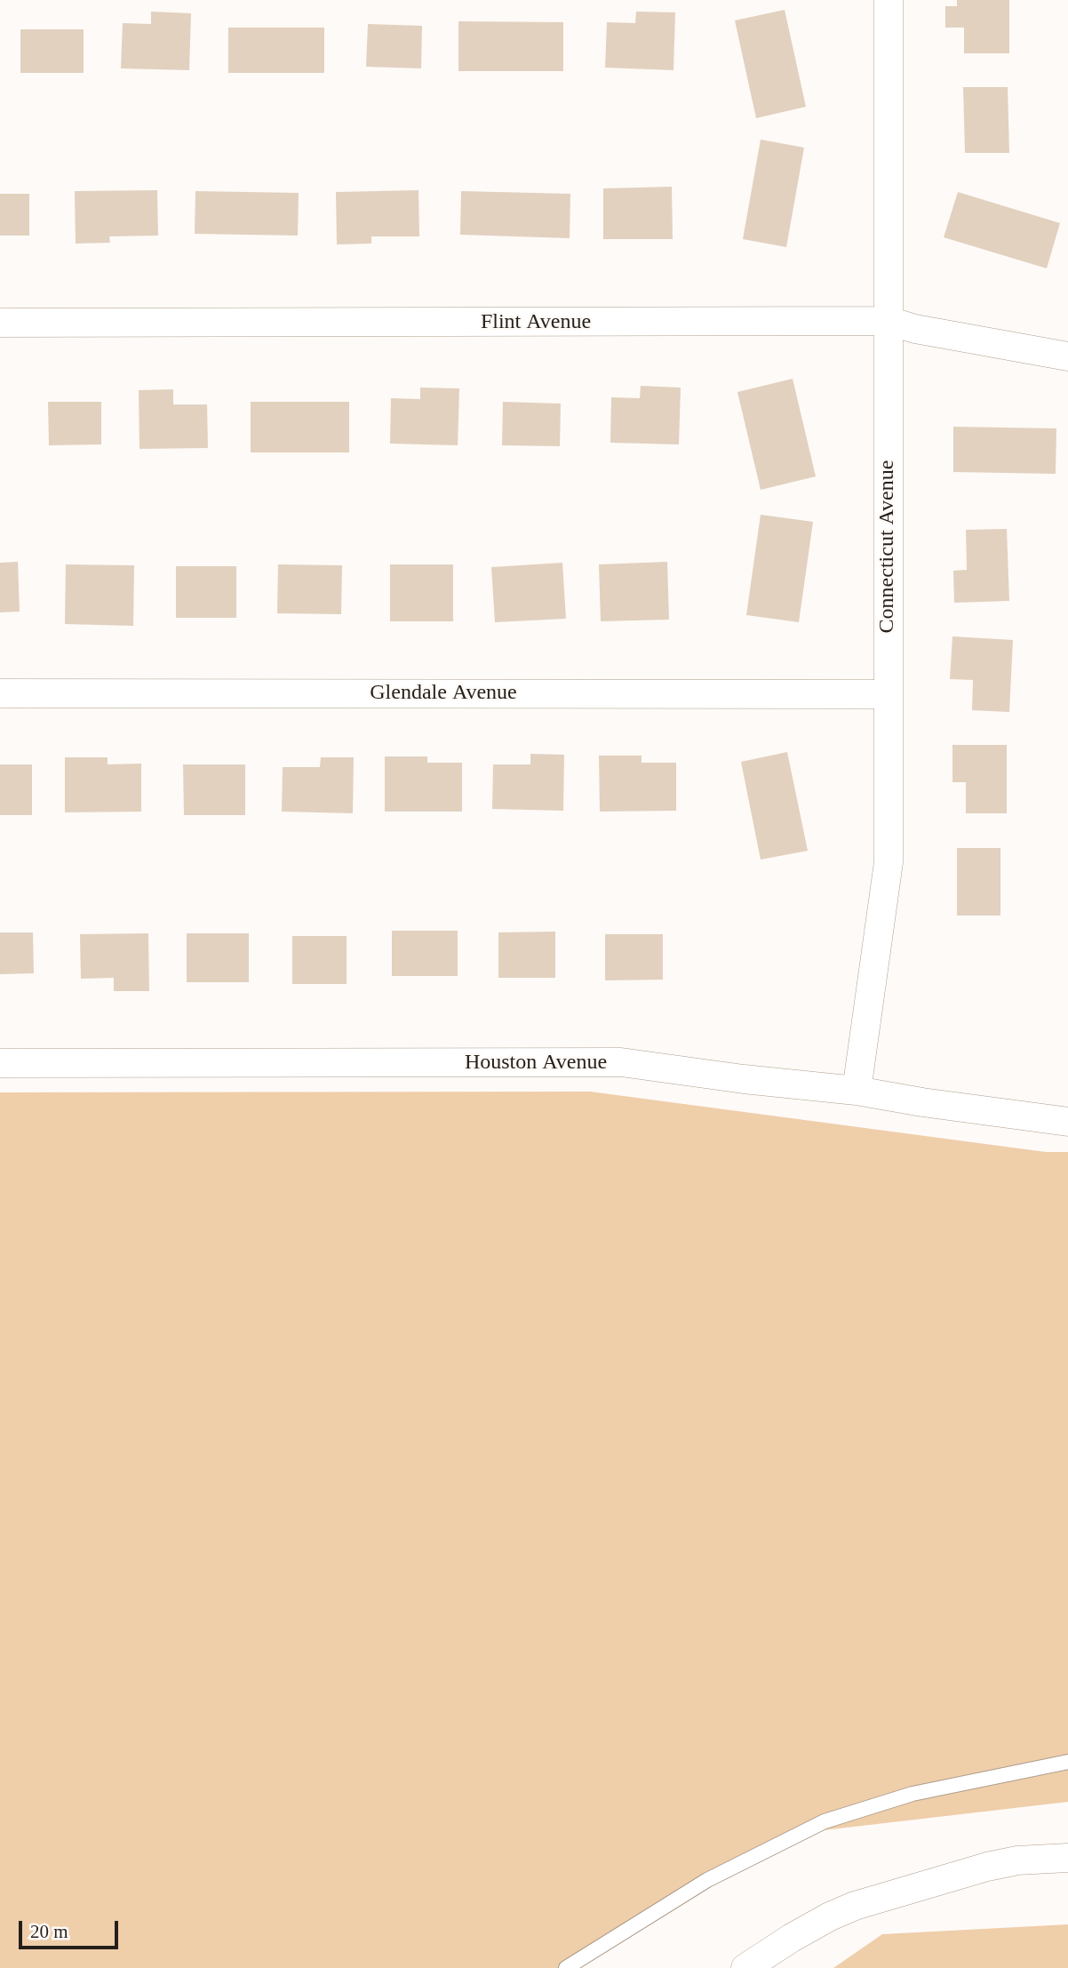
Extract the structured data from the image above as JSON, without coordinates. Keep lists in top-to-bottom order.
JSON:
{
  "streets": {
    "street": [
      "Flint Avenue",
      "Connecticut Avenue",
      "Glendale Avenue",
      "Houston Avenue"
    ]
  },
  "crossings": [
    ["Flint Avenue", "Connecticut Avenue"],
    ["Connecticut Avenue", "Glendale Avenue"],
    ["Connecticut Avenue", "Houston Avenue"]
  ],
  "scale_bar": "20 m"
}
